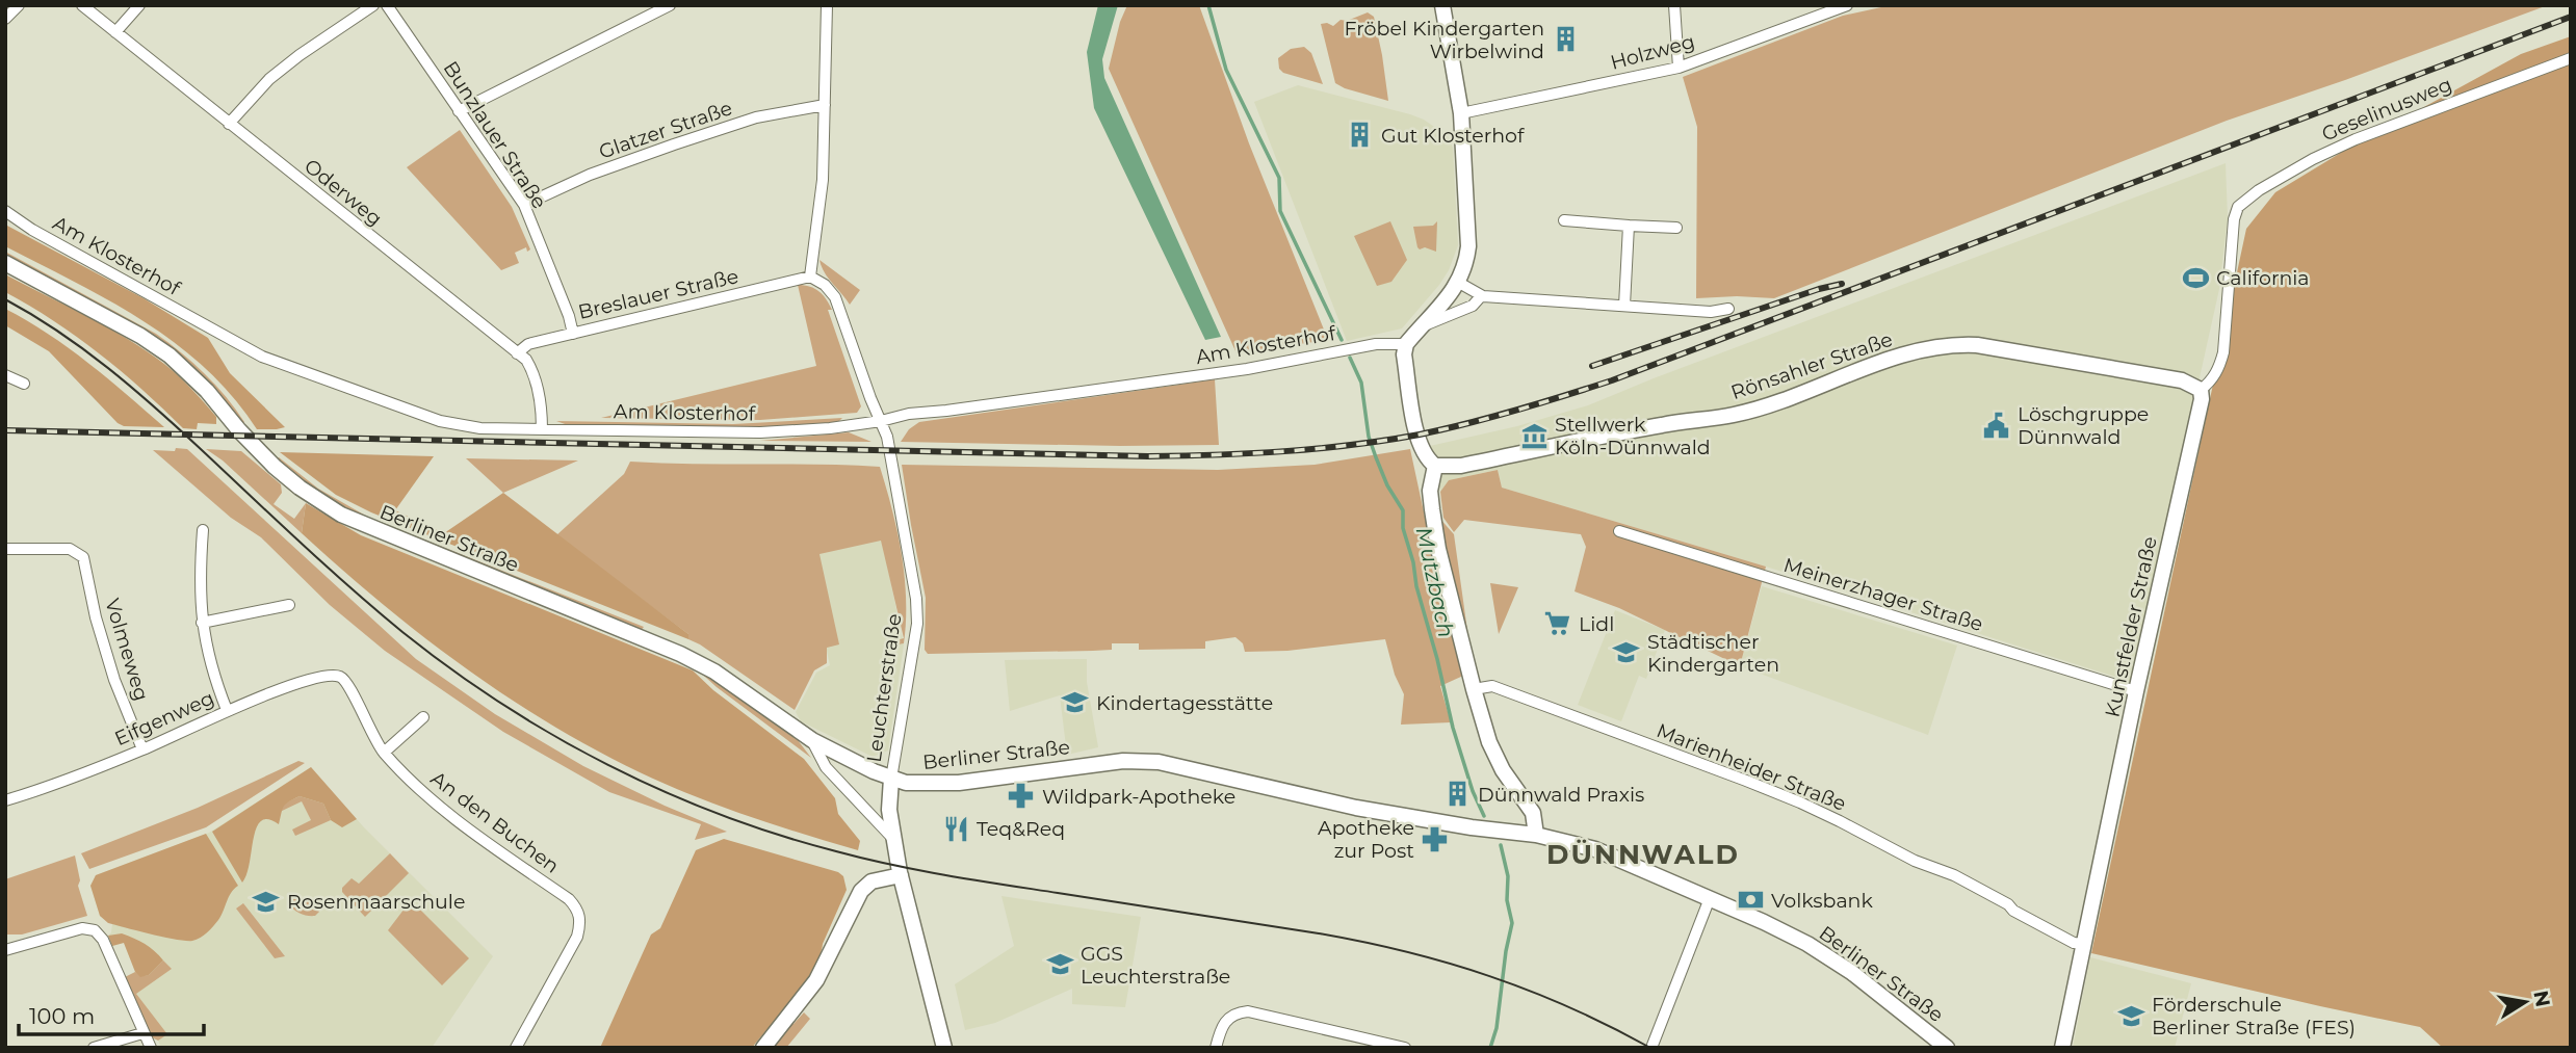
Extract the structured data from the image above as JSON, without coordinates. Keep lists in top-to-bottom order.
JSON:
{
  "streets": {
    "main road": [
      "Rönsahler Straße",
      "Berliner Straße",
      "Kunstfelder Straße",
      "Leuchterstraße"
    ],
    "street": [
      "Holzweg",
      "Geselinusweg",
      "Glatzer Straße",
      "Bunzlauer Straße",
      "Oderweg",
      "Am Klosterhof",
      "Breslauer Straße",
      "Meinerzhager Straße",
      "Volmeweg",
      "Eifgenweg",
      "Marienheider Straße",
      "An den Buchen"
    ]
  },
  "crossings": [
    ["Geselinusweg", "Kunstfelder Straße"],
    ["Glatzer Straße", "Bunzlauer Straße"],
    ["Bunzlauer Straße", "Breslauer Straße"],
    ["Oderweg", "Am Klosterhof"],
    ["Oderweg", "Breslauer Straße"],
    ["Am Klosterhof", "Leuchterstraße"],
    ["Breslauer Straße", "Leuchterstraße"],
    ["Rönsahler Straße", "Kunstfelder Straße"],
    ["Berliner Straße", "Leuchterstraße"],
    ["Meinerzhager Straße", "Kunstfelder Straße"],
    ["Kunstfelder Straße", "Marienheider Straße"],
    ["Volmeweg", "Eifgenweg"],
    ["Eifgenweg", "An den Buchen"]
  ],
  "districts": ["DÜNNWALD"],
  "water": ["Mutzbach"],
  "places": {
    "building": ["Fröbel Kindergarten Wirbelwind", "Gut Klosterhof", "Dünnwald Praxis"],
    "sports": ["California"],
    "public building": ["Löschgruppe Dünnwald"],
    "museum": ["Stellwerk Köln-Dünnwald"],
    "supermarket": ["Lidl"],
    "school or university": [
      "Städtischer Kindergarten",
      "Kindertagesstätte",
      "Rosenmaarschule",
      "GGS Leuchterstraße",
      "Förderschule Berliner Straße (FES)"
    ],
    "pharmacy": ["Wildpark-Apotheke", "Apotheke zur Post"],
    "restaurant": ["Teq&Req"],
    "bank": ["Volksbank"]
  },
  "scale_bar": "100 m",
  "north": "right"
}
